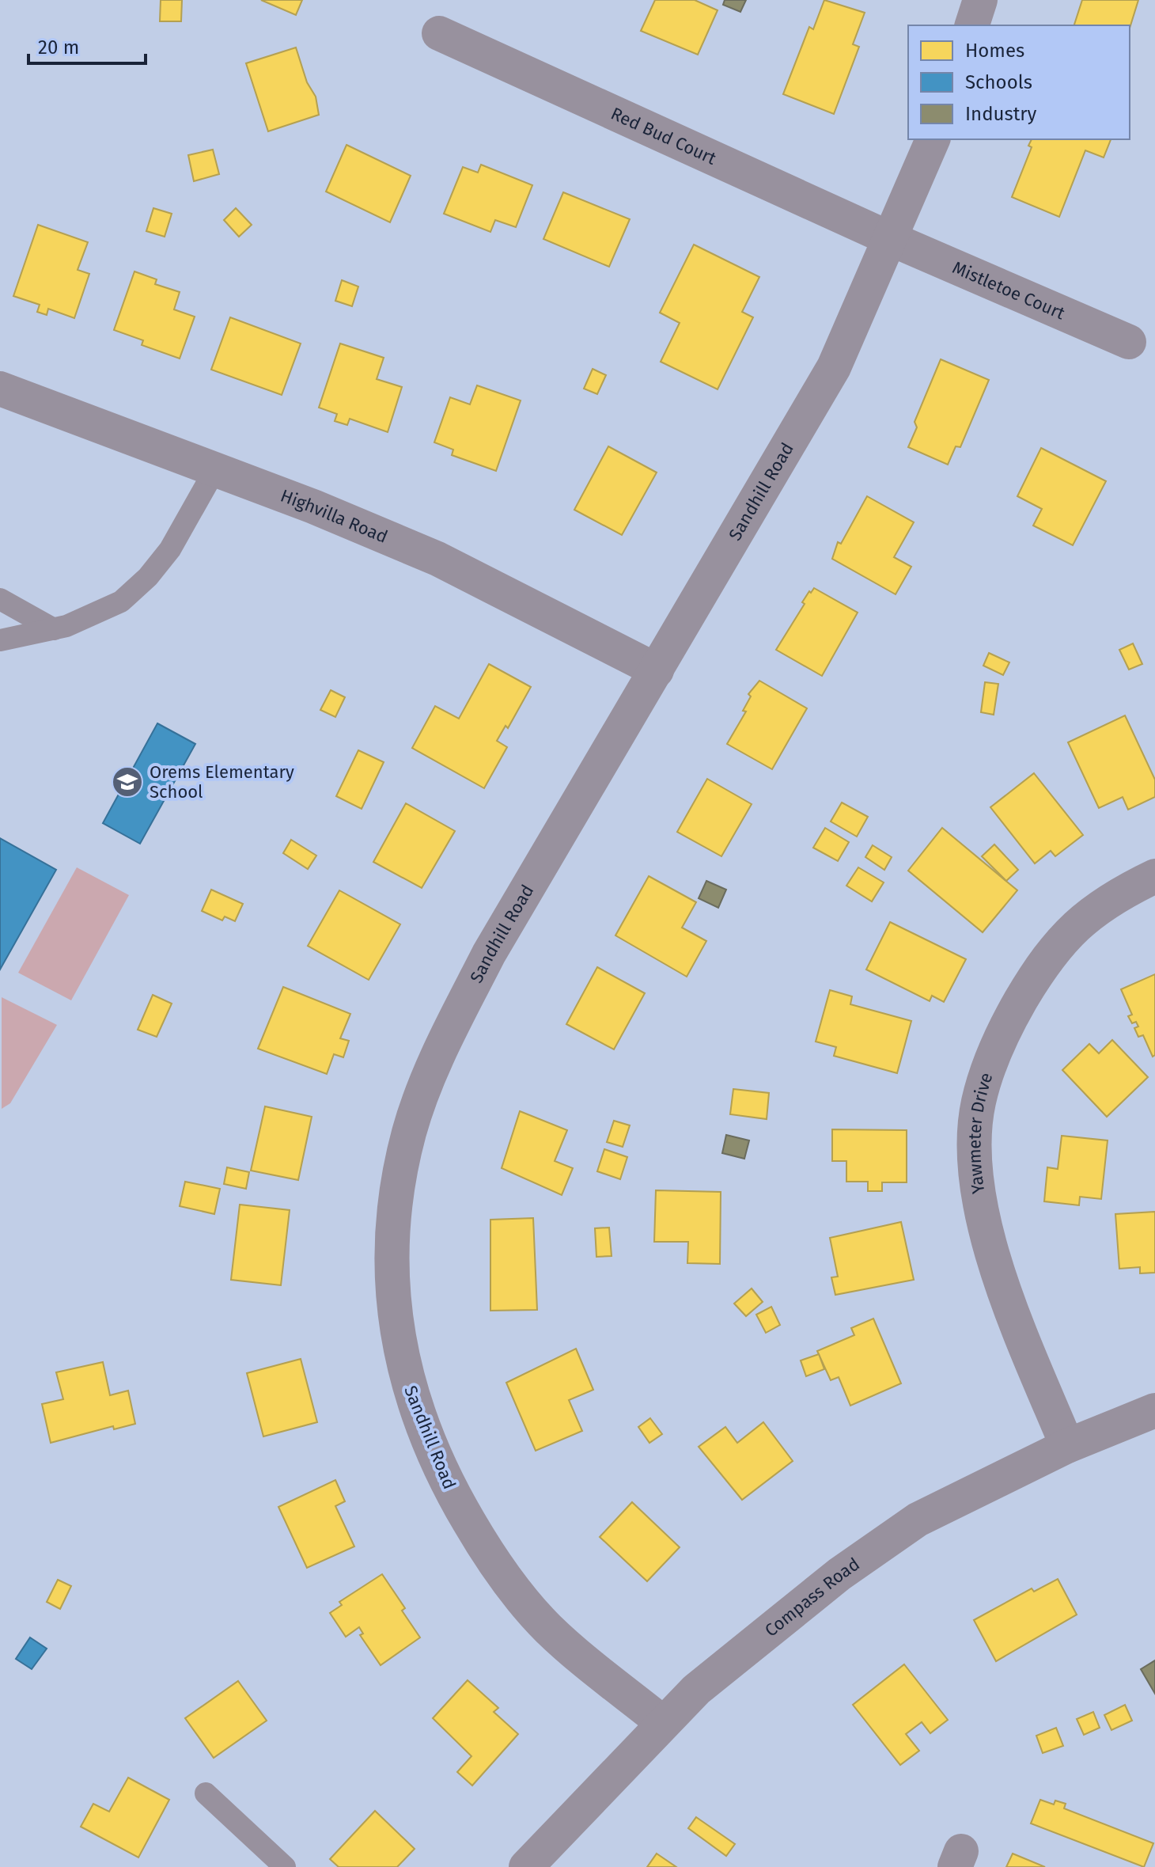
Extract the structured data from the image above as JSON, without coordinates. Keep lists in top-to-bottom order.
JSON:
{
  "streets": {
    "street": [
      "Red Bud Court",
      "Mistletoe Court",
      "Sandhill Road",
      "Highvilla Road",
      "Yawmeter Drive",
      "Compass Road"
    ]
  },
  "crossings": [
    ["Red Bud Court", "Mistletoe Court"],
    ["Red Bud Court", "Sandhill Road"],
    ["Mistletoe Court", "Sandhill Road"],
    ["Sandhill Road", "Highvilla Road"],
    ["Sandhill Road", "Compass Road"],
    ["Yawmeter Drive", "Compass Road"]
  ],
  "places": {
    "school or university": ["Orems Elementary School"]
  },
  "legend": ["Homes", "Schools", "Industry"],
  "scale_bar": "20 m"
}
